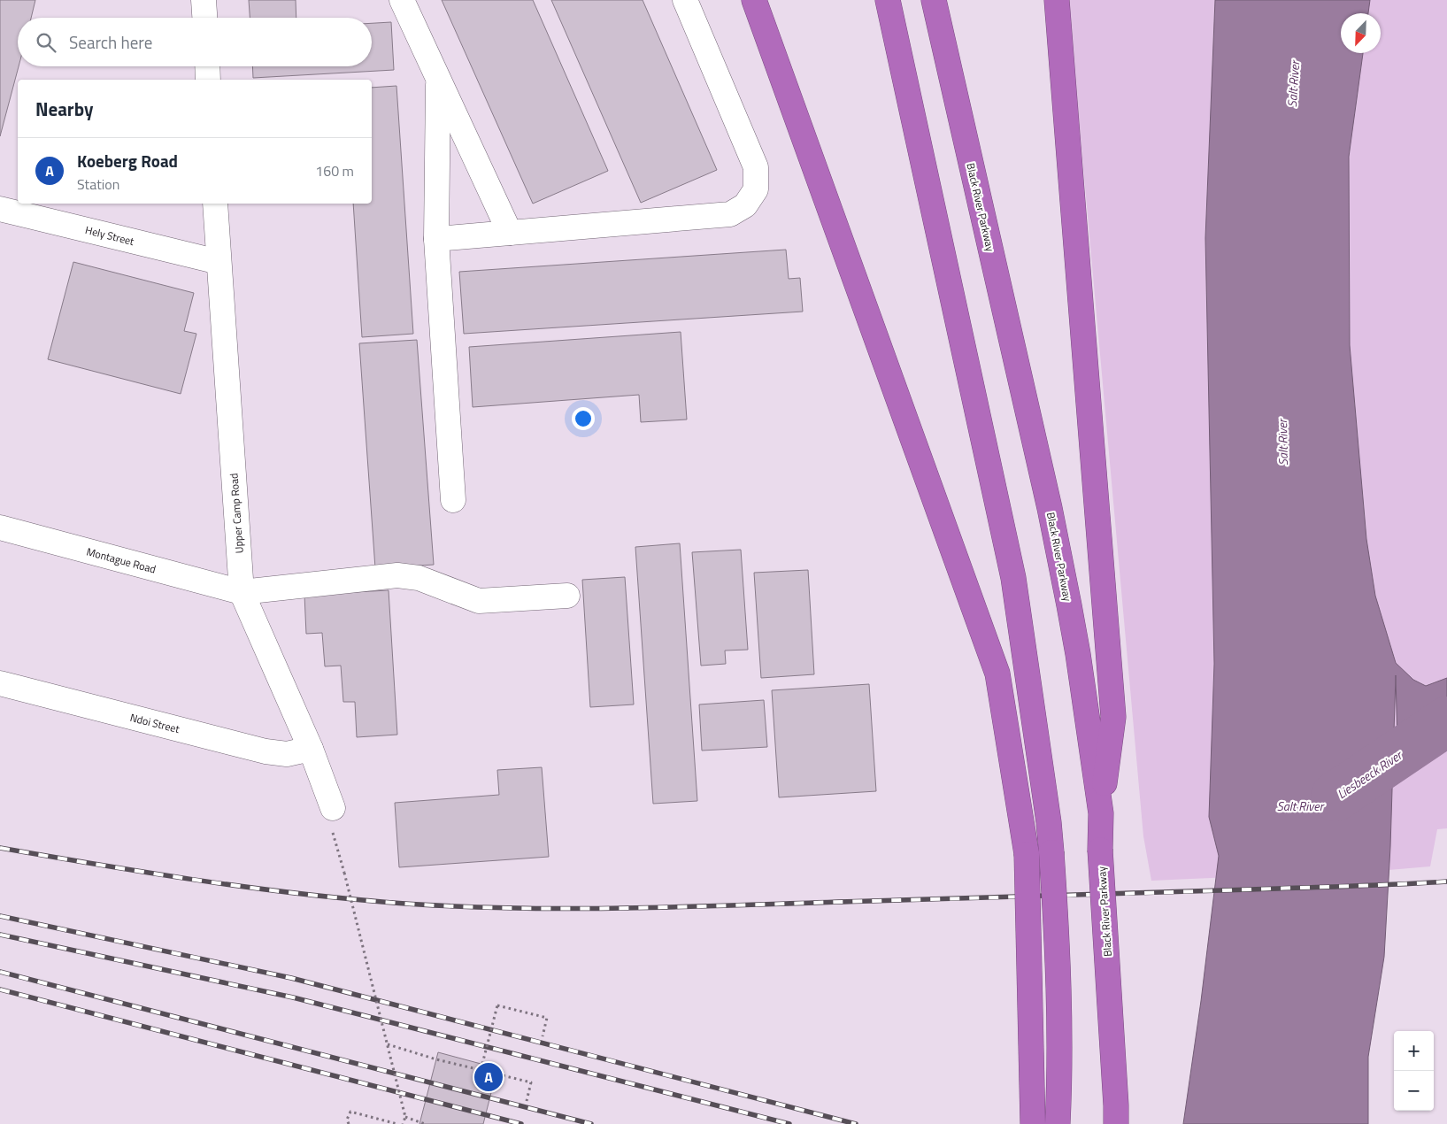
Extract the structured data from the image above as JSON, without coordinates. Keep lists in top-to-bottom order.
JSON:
{
  "streets": {
    "highway": ["Black River Parkway"],
    "street": [
      "Hely Street",
      "Upper Camp Road",
      "Montague Road",
      "Ndoi Street"
    ]
  },
  "crossings": [
    ["Hely Street", "Upper Camp Road"],
    ["Upper Camp Road", "Montague Road"],
    ["Upper Camp Road", "Ndoi Street"]
  ],
  "water": ["Salt River", "Liesbeeck River"],
  "north": "bottom left",
  "page": {
    "search": "Search here",
    "heading": "Nearby",
    "list": [
      {
        "mark": "A",
        "name": "Koeberg Road",
        "note": "Station",
        "value": "160 m"
      }
    ],
    "map_buttons": ["+", "−"],
    "pins": "A"
  }
}
